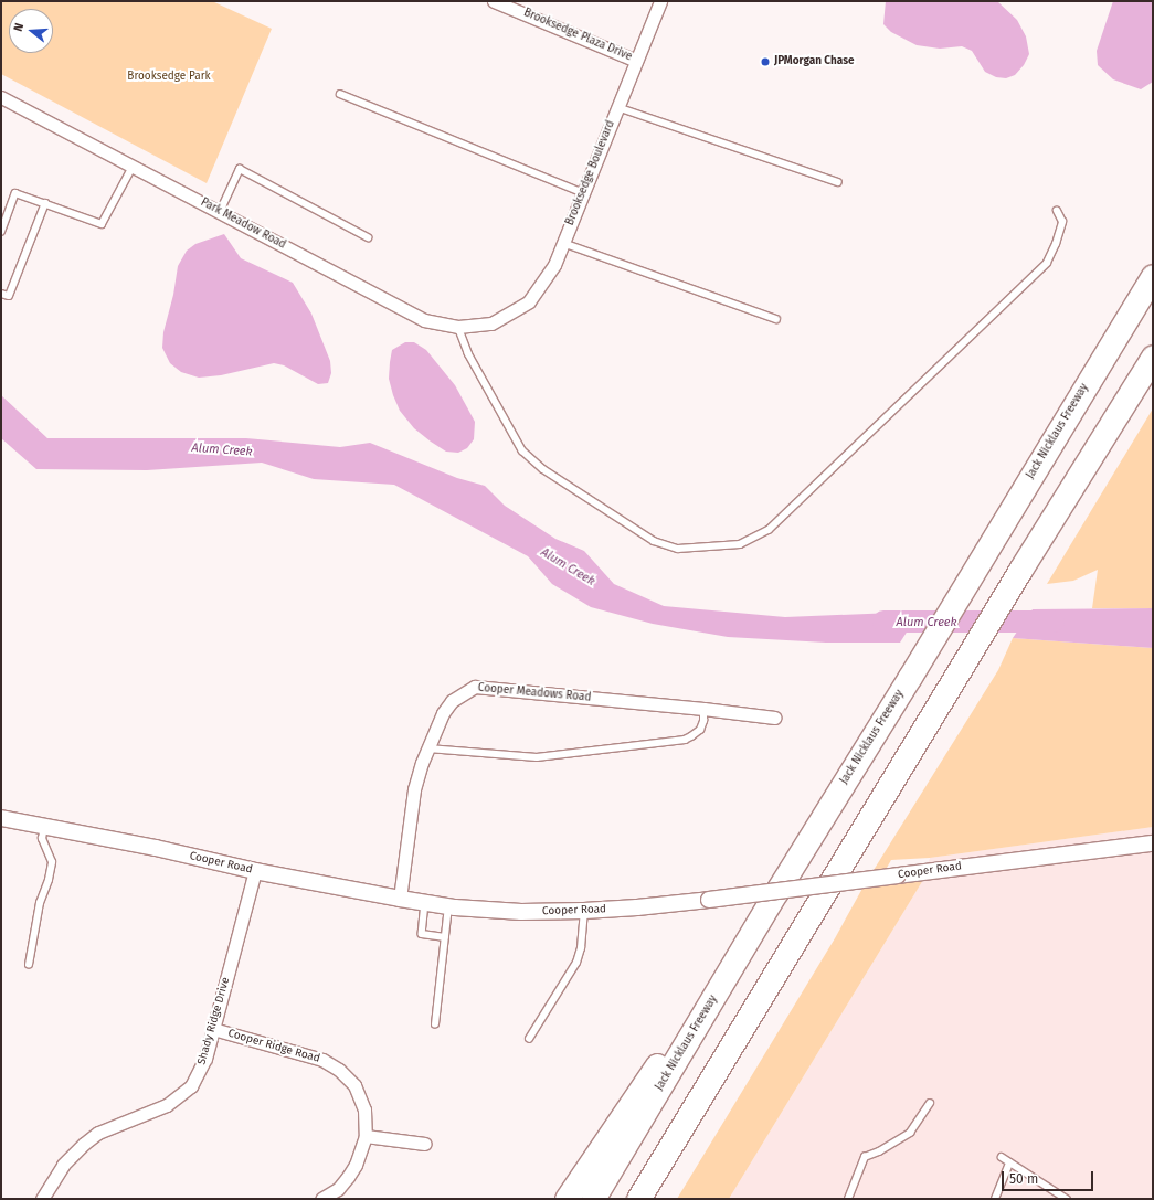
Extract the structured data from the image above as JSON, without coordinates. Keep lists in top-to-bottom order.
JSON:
{
  "streets": {
    "highway": ["Jack Nicklaus Freeway"],
    "street": [
      "Brooksedge Plaza Drive",
      "Brooksedge Boulevard",
      "Park Meadow Road",
      "Cooper Meadows Road",
      "Cooper Road",
      "Shady Ridge Drive",
      "Cooper Ridge Road"
    ]
  },
  "crossings": [
    ["Brooksedge Plaza Drive", "Brooksedge Boulevard"],
    ["Brooksedge Boulevard", "Park Meadow Road"],
    ["Cooper Meadows Road", "Cooper Road"],
    ["Cooper Road", "Shady Ridge Drive"],
    ["Shady Ridge Drive", "Cooper Ridge Road"]
  ],
  "water": ["Alum Creek"],
  "parks": ["Brooksedge Park"],
  "places": ["JPMorgan Chase"],
  "scale_bar": "50 m",
  "north": "left"
}
